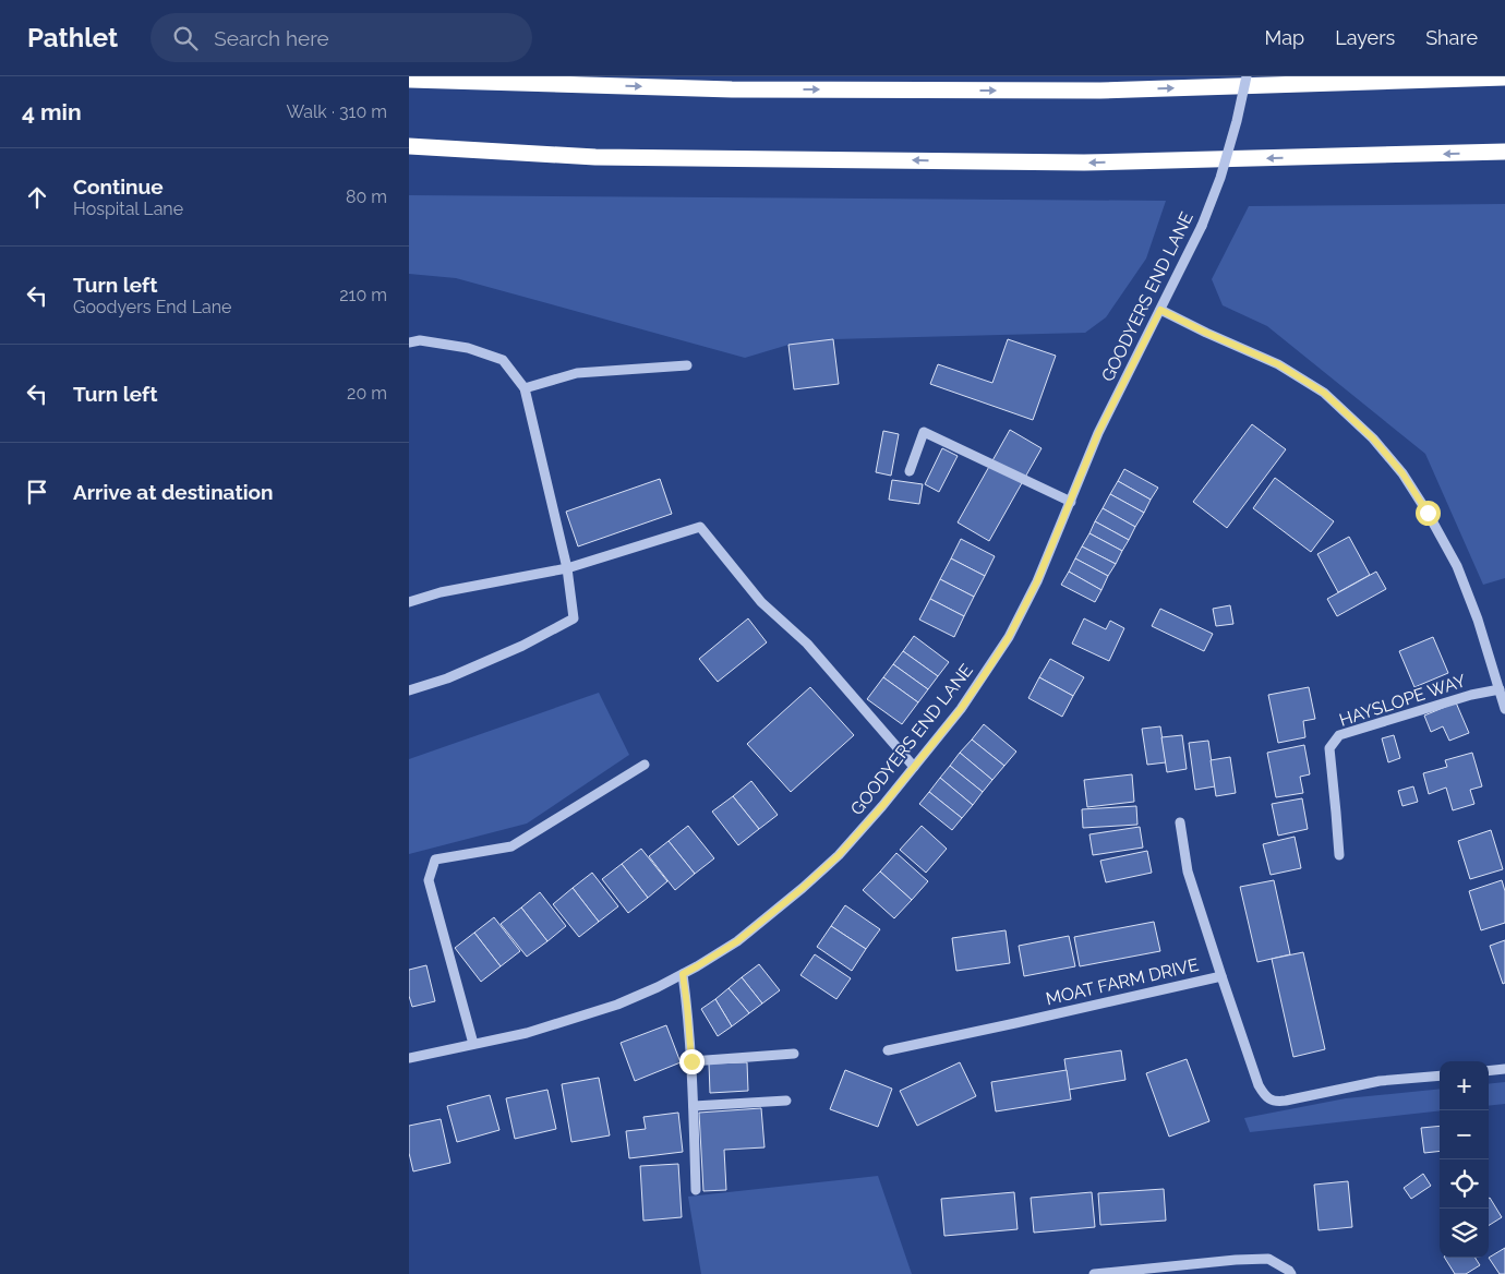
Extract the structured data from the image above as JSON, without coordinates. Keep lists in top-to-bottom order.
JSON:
{
  "streets": {
    "street": ["GOODYERS END LANE", "HAYSLOPE WAY", "MOAT FARM DRIVE"]
  },
  "page": {
    "header": "Pathlet",
    "search": "Search here",
    "nav": ["Map", "Layers", "Share"],
    "heading": ["4 min", "Walk · 310 m"],
    "list": [
      ["Continue", "Hospital Lane", "80 m"],
      ["Turn left", "Goodyers End Lane", "210 m"],
      ["Turn left", "20 m"],
      "Arrive at destination"
    ],
    "map_buttons": ["+", "−"]
  }
}
